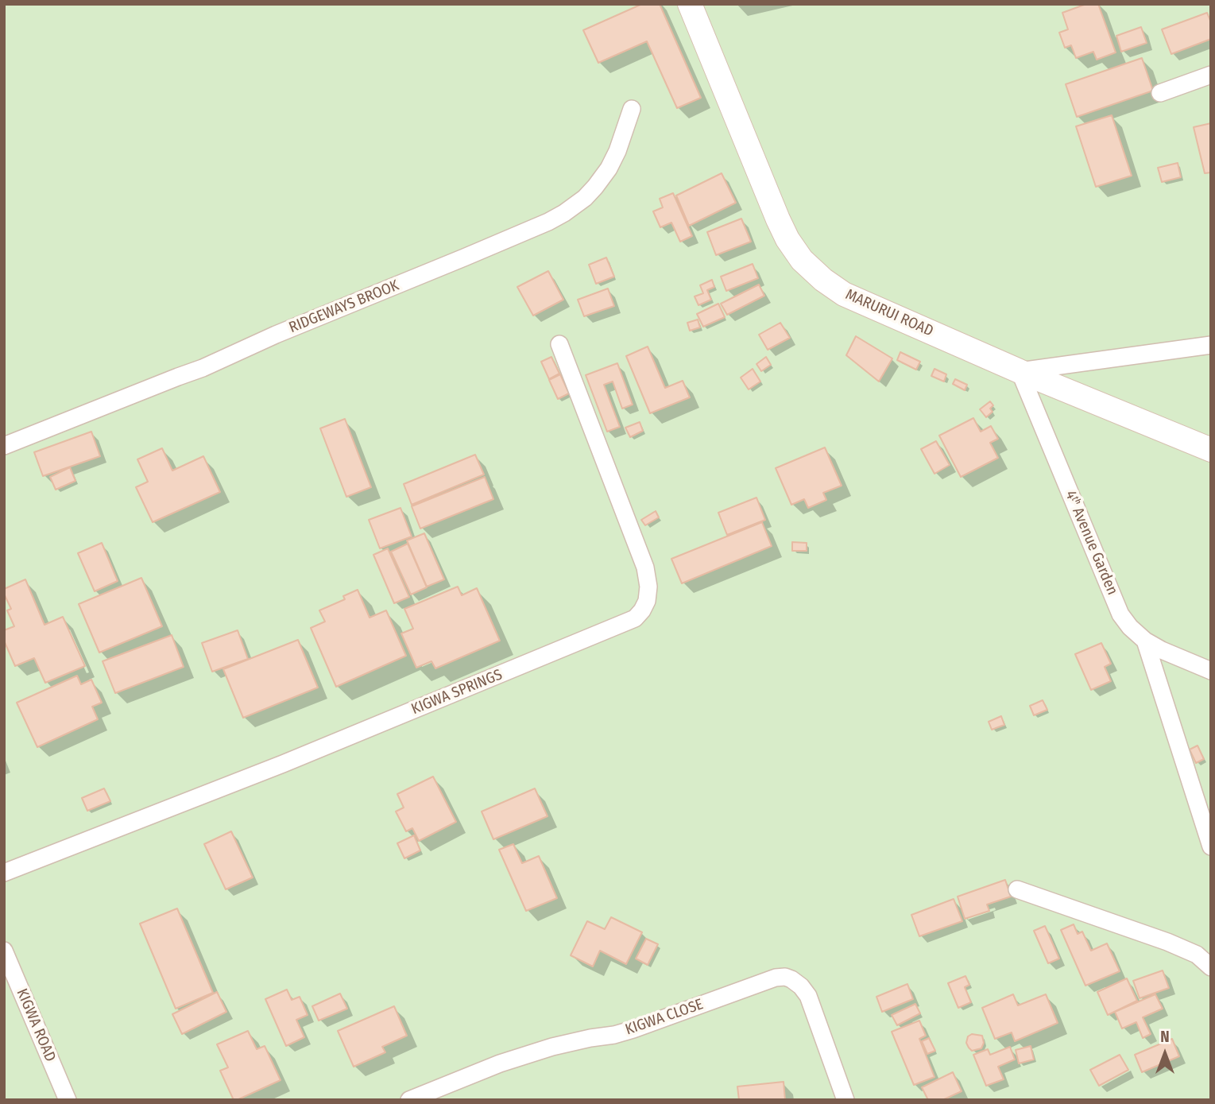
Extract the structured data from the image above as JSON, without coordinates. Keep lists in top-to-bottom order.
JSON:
{
  "streets": {
    "street": [
      "RIDGEWAYS BROOK",
      "MARURUI ROAD",
      "4ᵗʰ Avenue Garden",
      "KIGWA SPRINGS",
      "KIGWA CLOSE",
      "KIGWA ROAD"
    ]
  },
  "crossings": [
    ["MARURUI ROAD", "4ᵗʰ Avenue Garden"]
  ],
  "north": "top"
}
